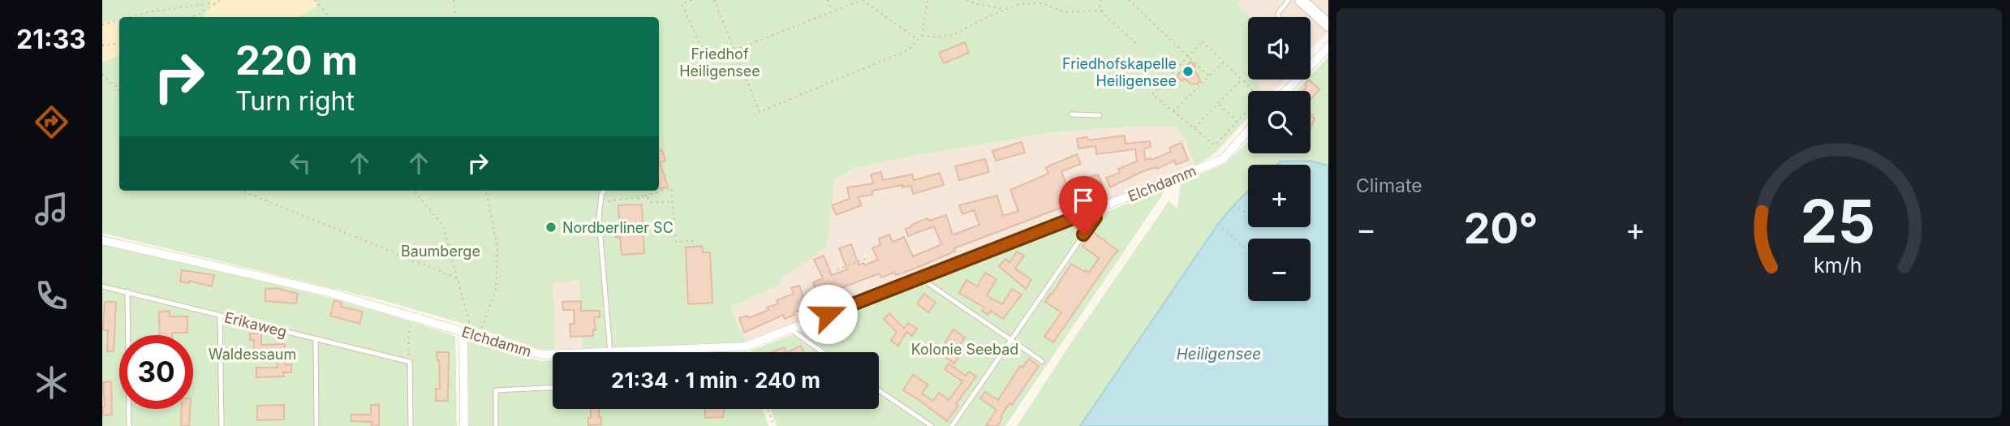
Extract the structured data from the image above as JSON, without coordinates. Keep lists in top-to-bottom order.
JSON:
{
  "streets": {
    "street": ["Elchdamm"],
    "lane": ["Erikaweg"]
  },
  "water": ["Heiligensee"],
  "parks": [
    "Friedhof Heiligensee",
    "Baumberge",
    "Kolonie Seebad",
    "Waldessaum"
  ],
  "places": ["Friedhofskapelle Heiligensee", "Nordberliner SC"],
  "page": {
    "tabs": "21:33",
    "tile": "Climate",
    "map_buttons": ["+", "−"],
    "turn": ["220 m", "Turn right"],
    "heat": ["−", "20°", "+"],
    "limit": "30",
    "trip": "21:34 · 1 min · 240 m",
    "gauge": ["25", "km/h"]
  }
}
